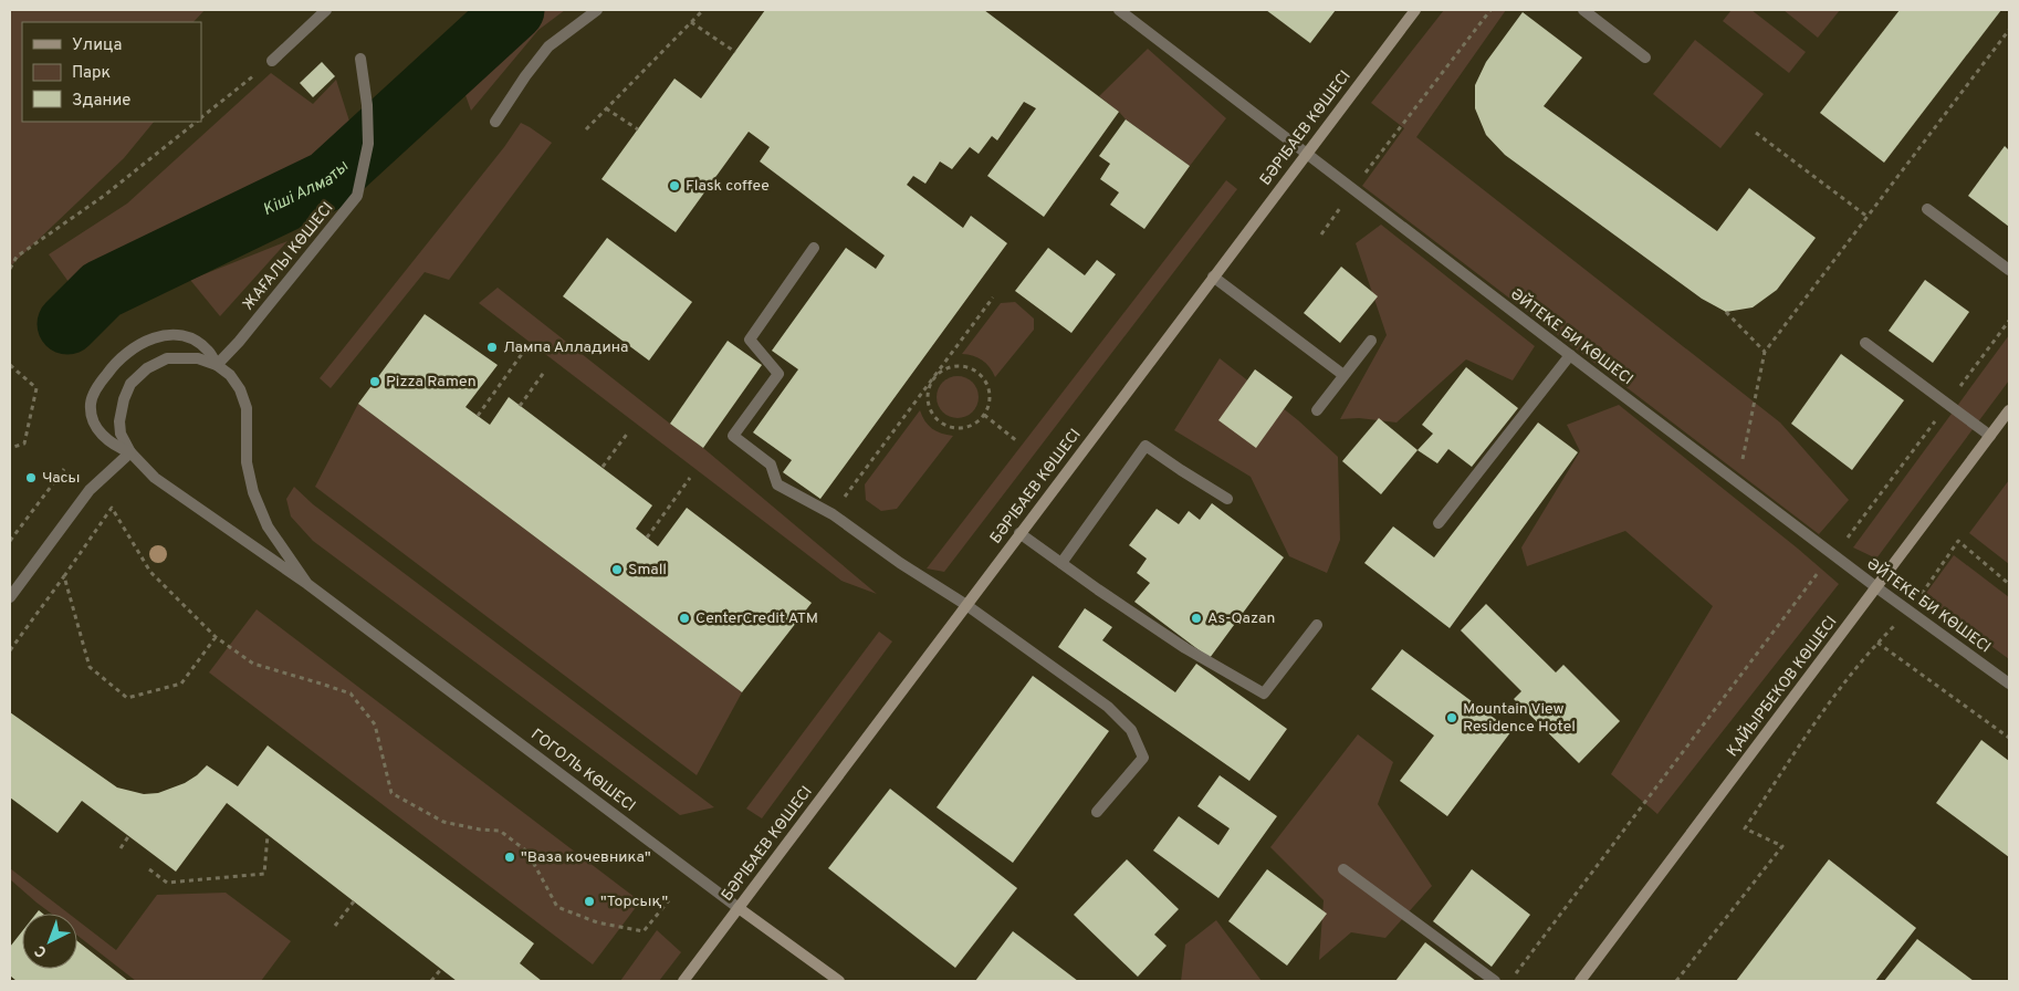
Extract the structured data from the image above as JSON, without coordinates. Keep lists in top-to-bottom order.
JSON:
{
  "streets": {
    "street": [
      "БӘРІБАЕВ КӨШЕСІ",
      "ЖАҒАЛЫ КӨШЕСІ",
      "ӘЙТЕКЕ БИ КӨШЕСІ",
      "ҚАЙЫРБЕКОВ КӨШЕСІ",
      "ГОГОЛЬ КӨШЕСІ"
    ]
  },
  "crossings": [
    ["БӘРІБАЕВ КӨШЕСІ", "ӘЙТЕКЕ БИ КӨШЕСІ"],
    ["БӘРІБАЕВ КӨШЕСІ", "ГОГОЛЬ КӨШЕСІ"],
    ["ӘЙТЕКЕ БИ КӨШЕСІ", "ҚАЙЫРБЕКОВ КӨШЕСІ"]
  ],
  "water": ["Кіші Алматы"],
  "places": [
    "Flask coffee",
    "Лампа Алладина",
    "Pizza Ramen",
    "Часы",
    "Small",
    "CenterCredit ATM",
    "As-Qazan",
    "Mountain View Residence Hotel",
    "\"Ваза кочевника\"",
    "\"Торсық\""
  ],
  "legend": ["Улица", "Парк", "Здание"],
  "north": "bottom left"
}
